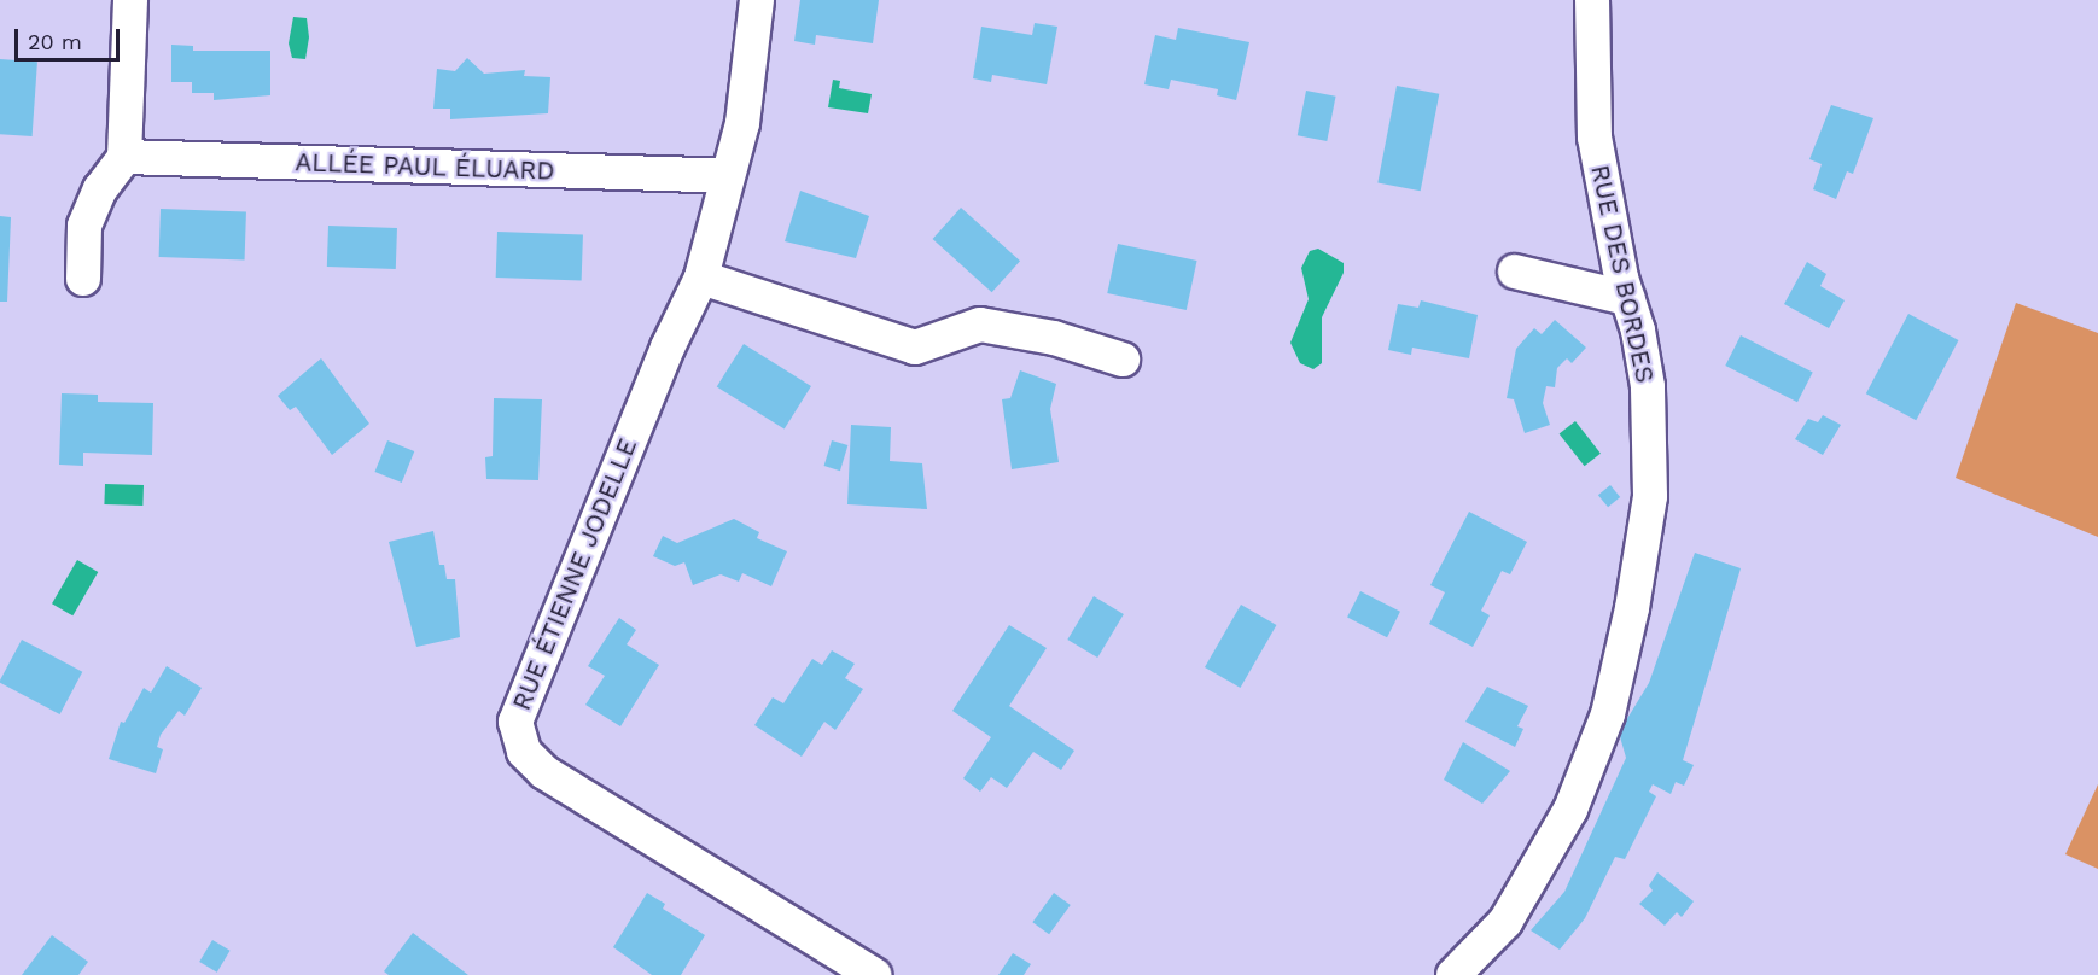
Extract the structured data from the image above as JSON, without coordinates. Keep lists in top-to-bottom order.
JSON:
{
  "streets": {
    "street": ["ALLÉE PAUL ÉLUARD", "RUE DES BORDES", "RUE ÉTIENNE JODELLE"]
  },
  "crossings": [
    ["ALLÉE PAUL ÉLUARD", "RUE ÉTIENNE JODELLE"]
  ],
  "scale_bar": "20 m"
}
